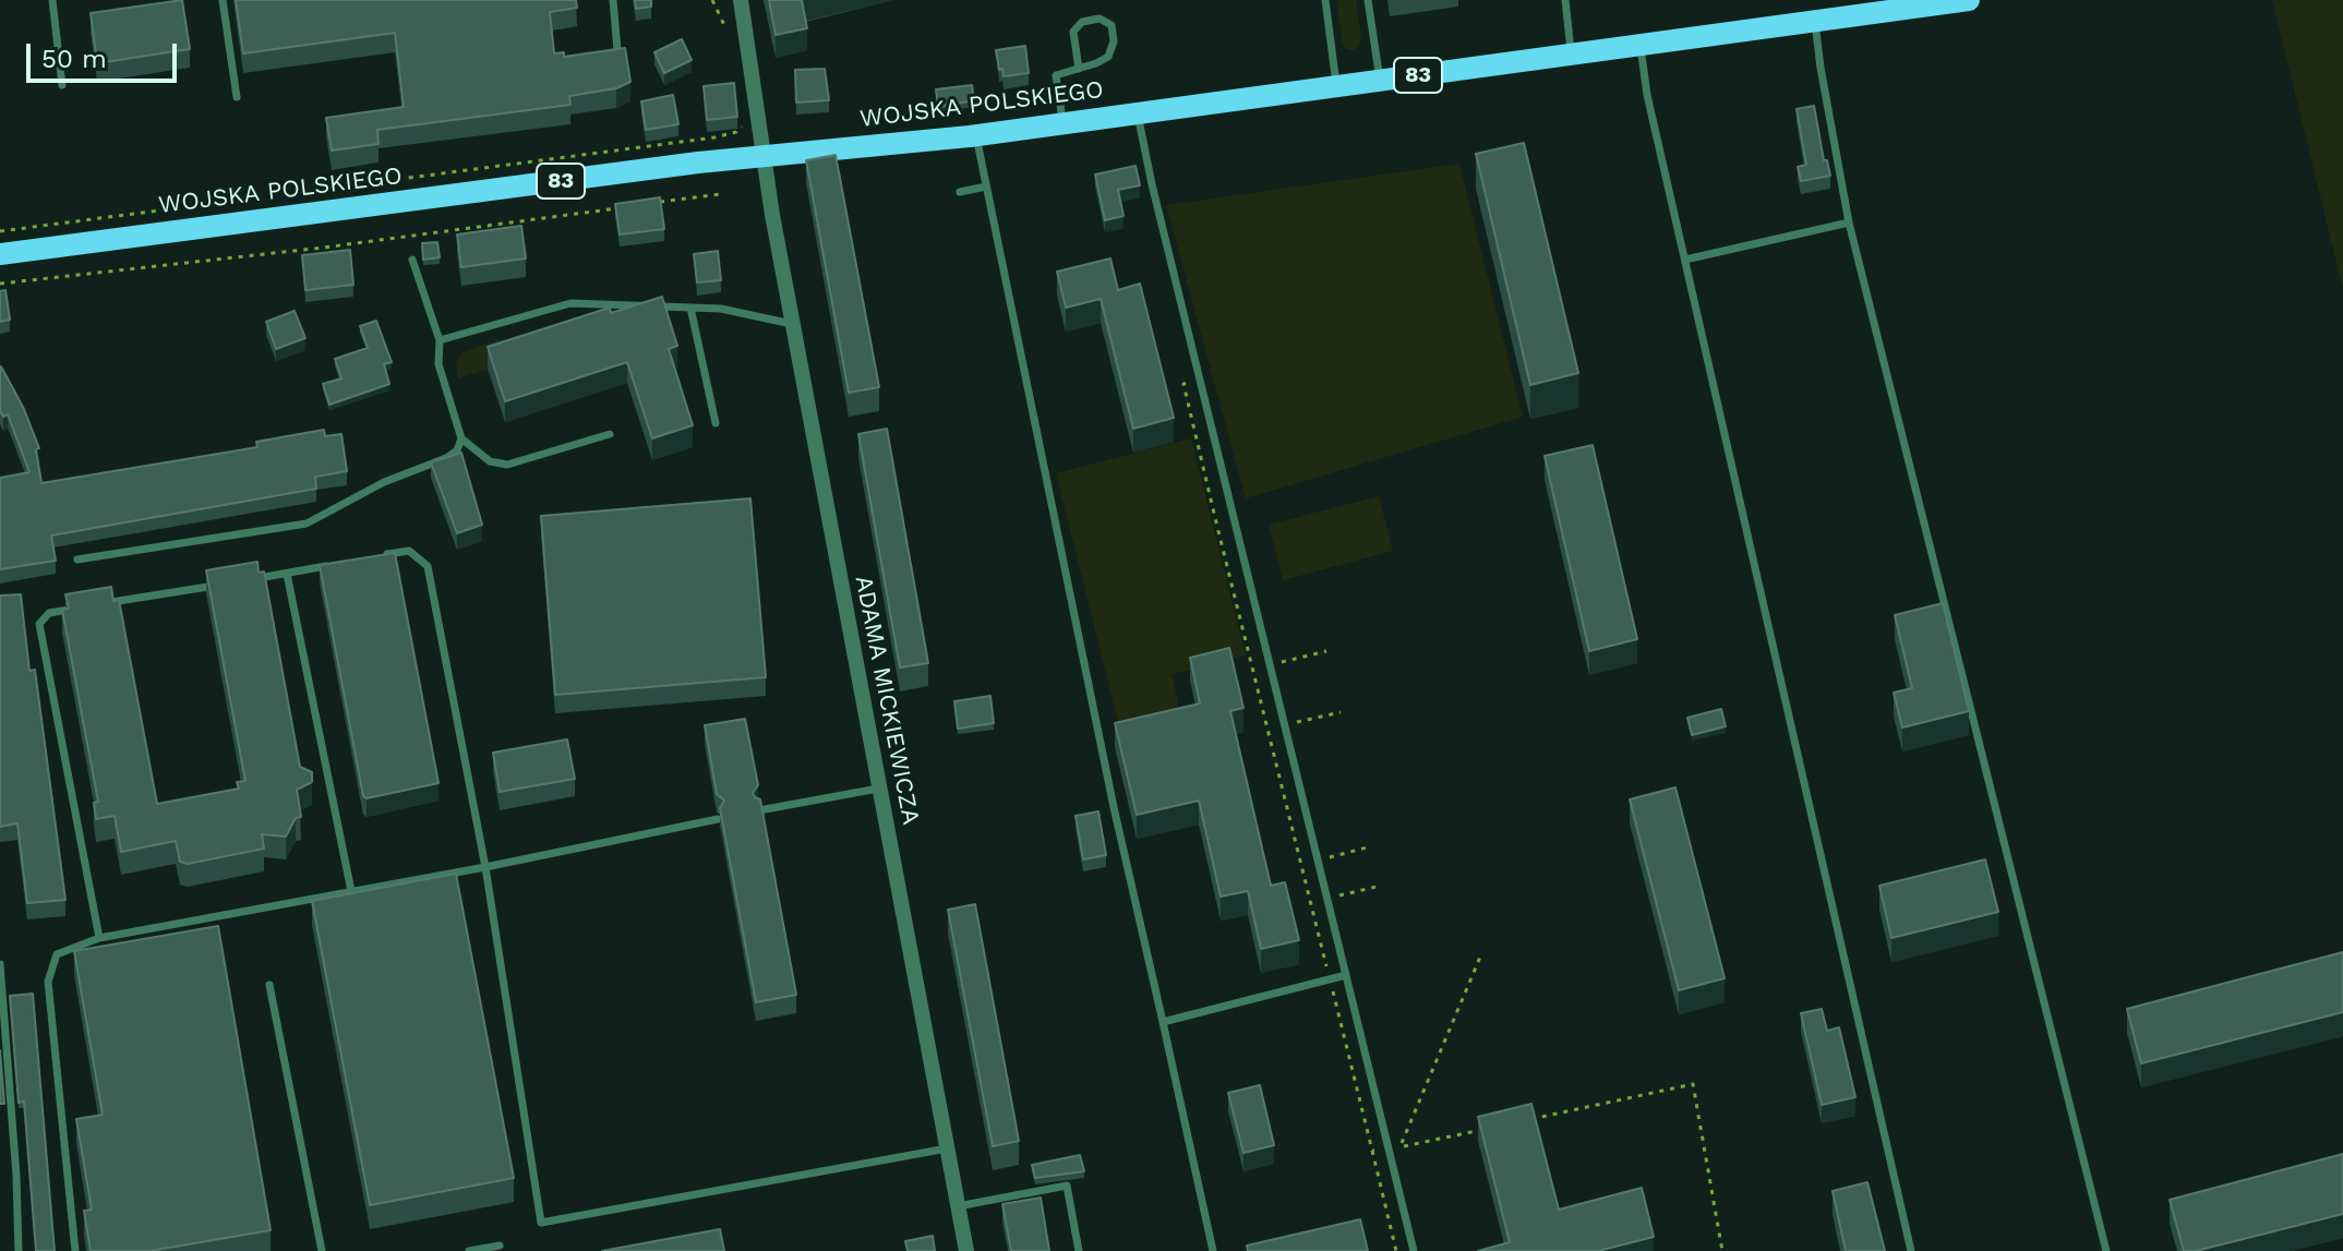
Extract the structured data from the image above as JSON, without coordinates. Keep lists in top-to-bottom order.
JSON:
{
  "streets": {
    "main road": ["83", "WOJSKA POLSKIEGO"],
    "street": ["ADAMA MICKIEWICZA"]
  },
  "crossings": [
    ["WOJSKA POLSKIEGO", "ADAMA MICKIEWICZA"]
  ],
  "scale_bar": "50 m"
}
